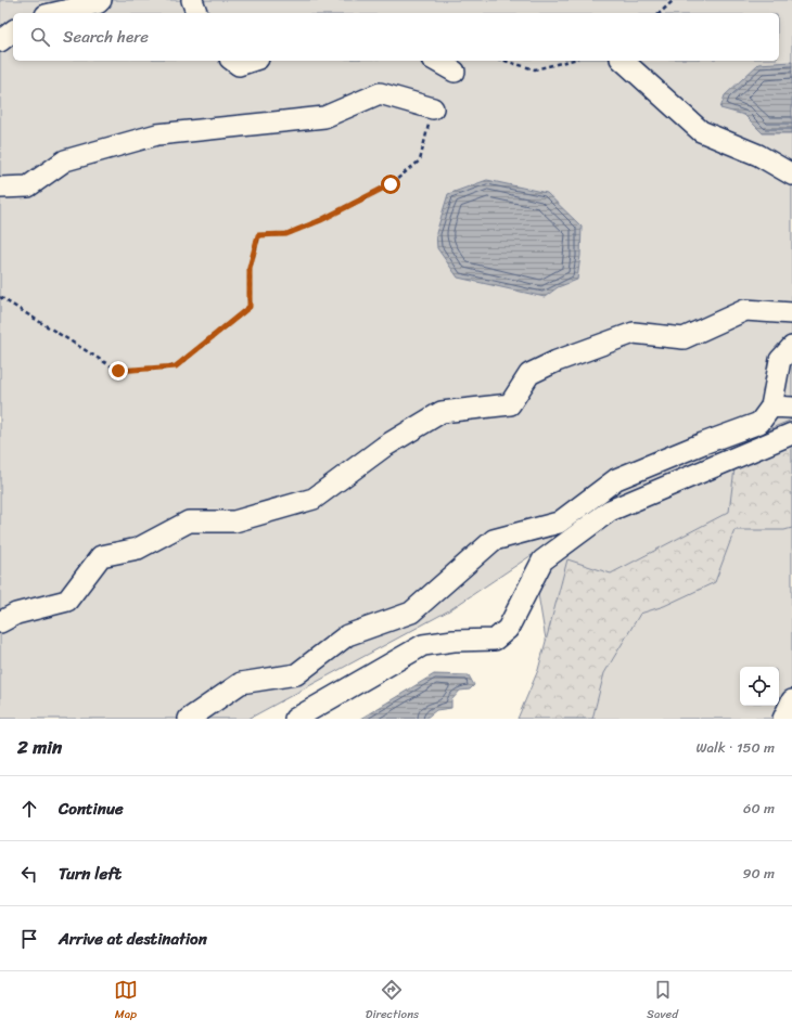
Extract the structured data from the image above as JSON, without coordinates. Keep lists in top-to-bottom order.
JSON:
{
  "page": {
    "search": "Search here",
    "heading": ["2 min", "Walk · 150 m"],
    "list": [
      ["Continue", "60 m"],
      ["Turn left", "90 m"],
      "Arrive at destination"
    ],
    "nav": ["Map", "Directions", "Saved"]
  }
}
